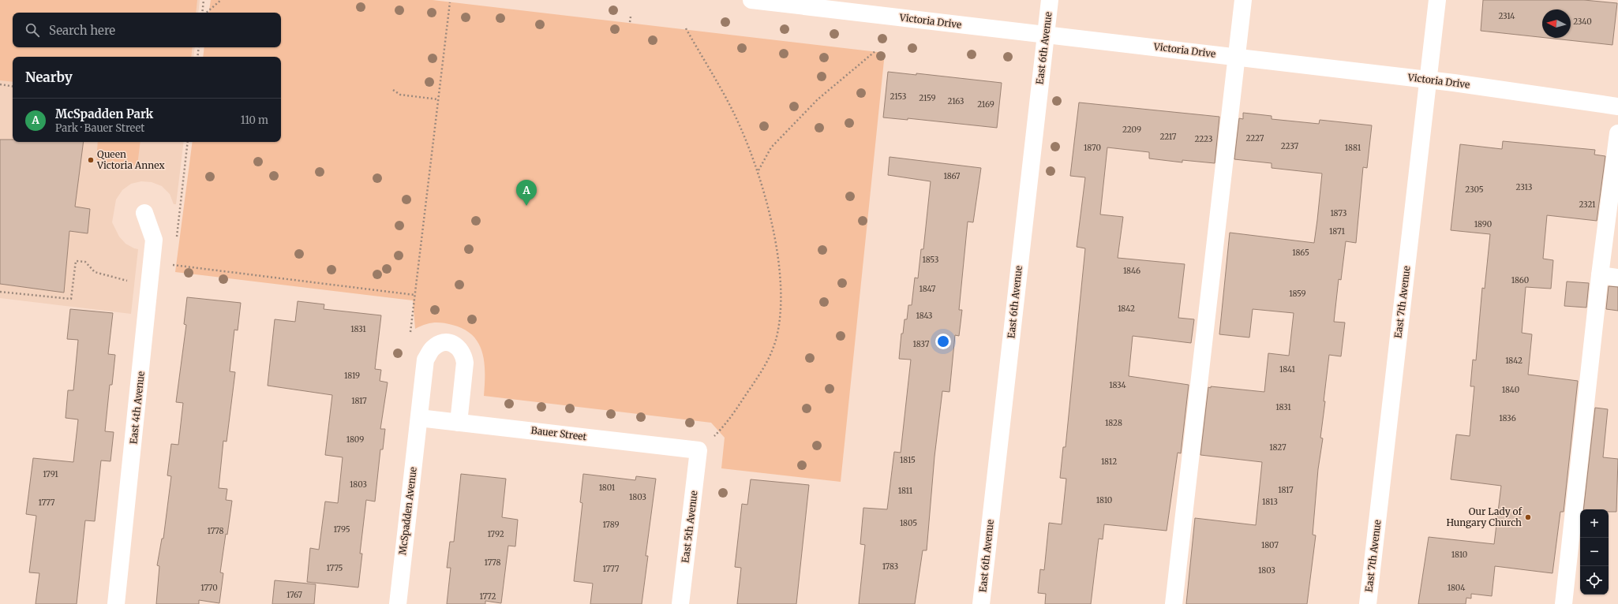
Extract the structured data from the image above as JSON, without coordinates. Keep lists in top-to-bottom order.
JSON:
{
  "streets": {
    "street": [
      "Victoria Drive",
      "East 6th Avenue",
      "East 7th Avenue",
      "East 4th Avenue",
      "Bauer Street",
      "McSpadden Avenue",
      "East 5th Avenue"
    ]
  },
  "crossings": [
    ["Victoria Drive", "East 6th Avenue"],
    ["Victoria Drive", "East 7th Avenue"],
    ["Bauer Street", "McSpadden Avenue"],
    ["Bauer Street", "East 5th Avenue"]
  ],
  "places": ["Queen Victoria Annex", "Our Lady of Hungary Church"],
  "house_numbers": [
    "2314",
    "2340",
    "2153",
    "2159",
    "2163",
    "2169",
    "2209",
    "2217",
    "2227",
    "2223",
    "2237",
    "1870",
    "1881",
    "1867",
    "2313",
    "2305",
    "2321",
    "1873",
    "1890",
    "1871",
    "1865",
    "1853",
    "1846",
    "1860",
    "1847",
    "1859",
    "1842",
    "1843",
    "1831",
    "1837",
    "1842",
    "1841",
    "1819",
    "1834",
    "1840",
    "1817",
    "1831",
    "1836",
    "1828",
    "1809",
    "1827",
    "1815",
    "1812",
    "1791",
    "1803",
    "1801",
    "1817",
    "1811",
    "1803",
    "1810",
    "1813",
    "1777",
    "1805",
    "1789",
    "1795",
    "1778",
    "1792",
    "1807",
    "1810",
    "1778",
    "1783",
    "1775",
    "1777",
    "1803",
    "1770",
    "1804",
    "1767",
    "1772"
  ],
  "north": "left",
  "page": {
    "search": "Search here",
    "heading": "Nearby",
    "list": [
      {
        "mark": "A",
        "name": "McSpadden Park",
        "note": "Park · Bauer Street",
        "value": "110 m"
      }
    ],
    "pins": "A",
    "map_buttons": ["+", "−"]
  }
}
